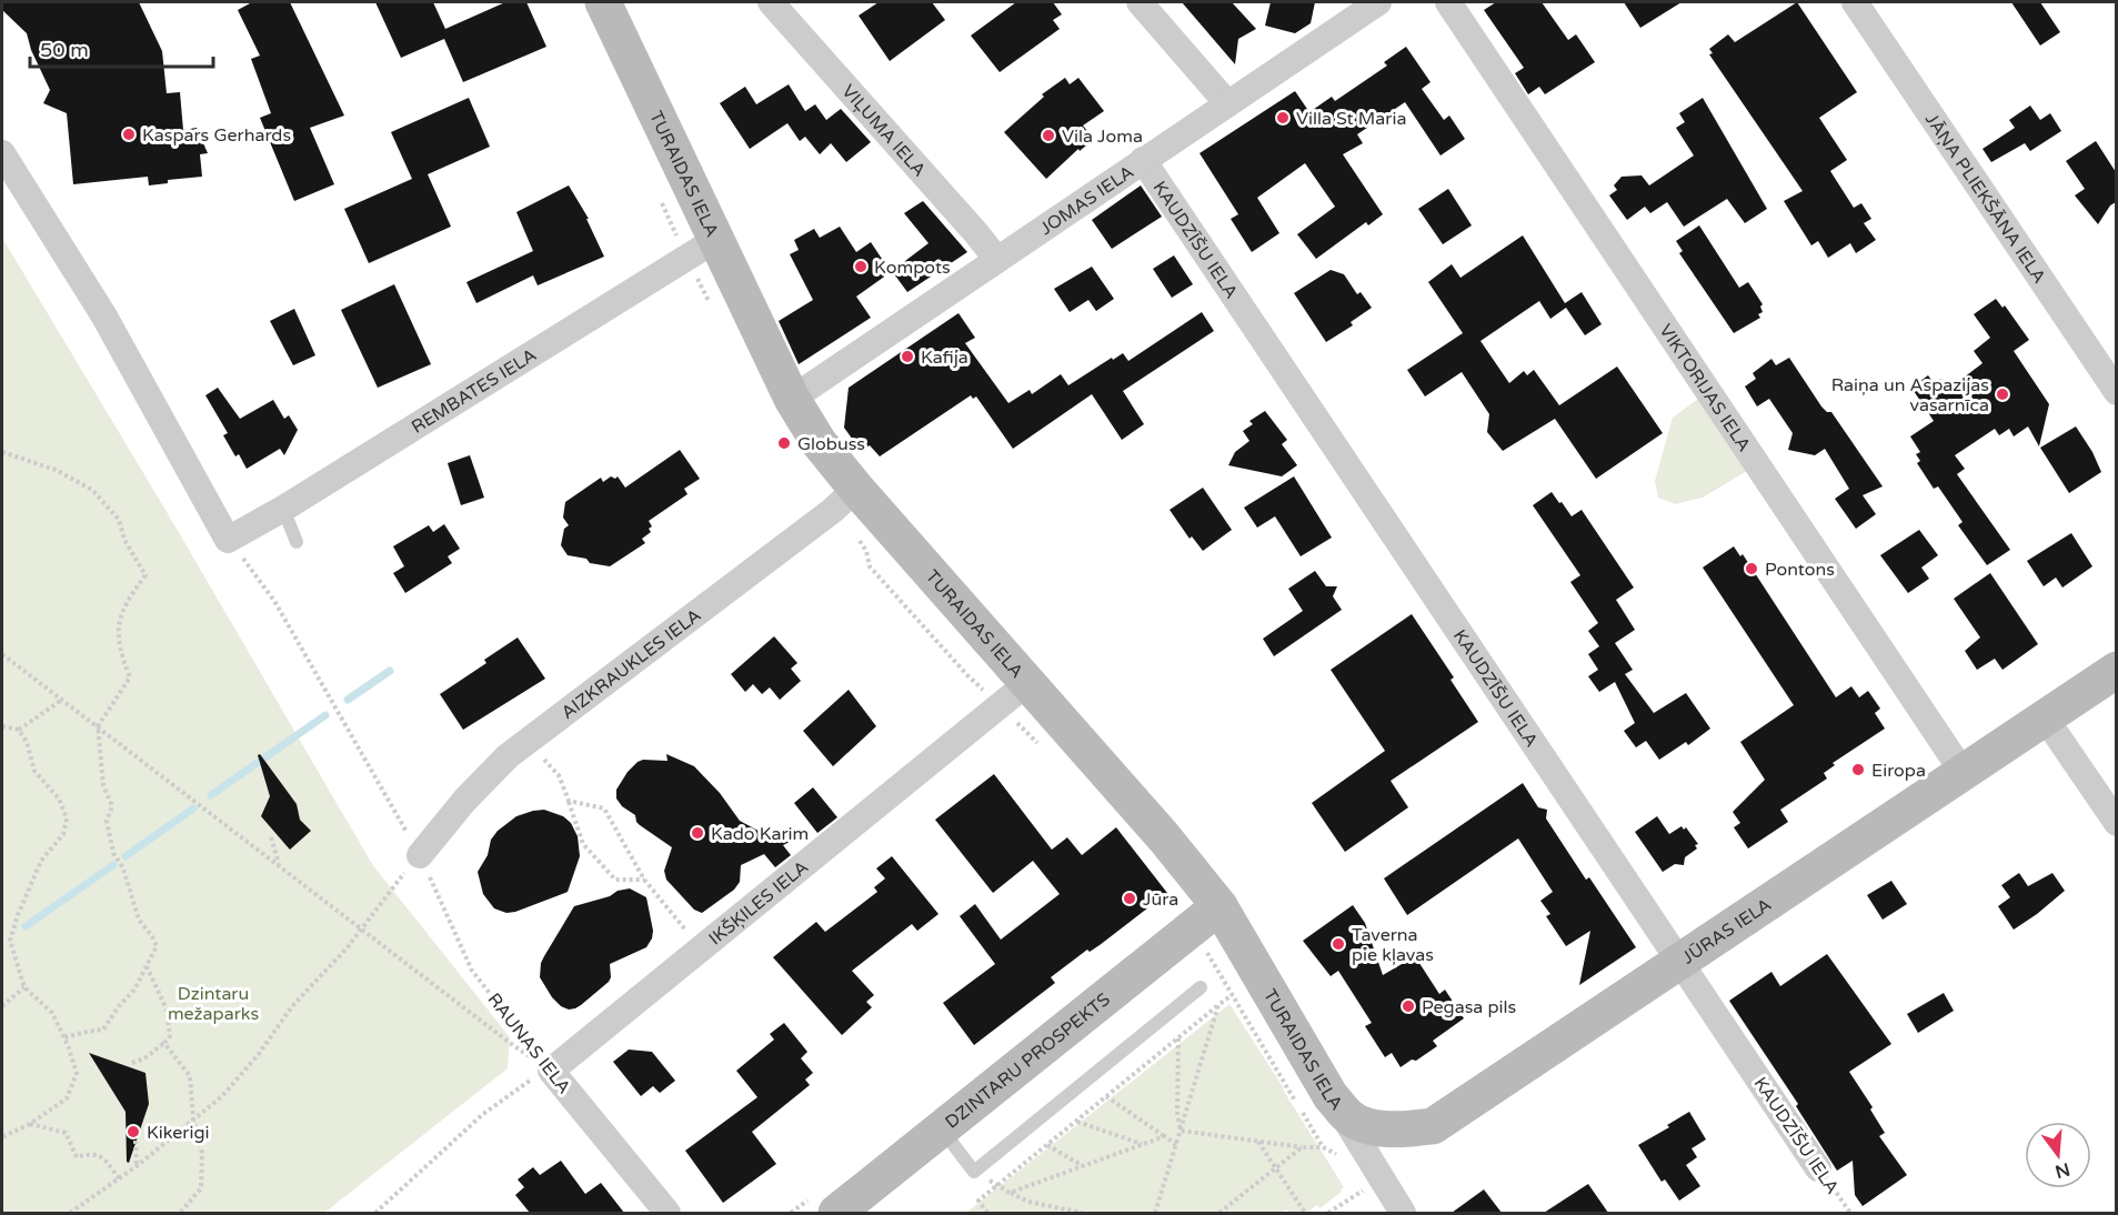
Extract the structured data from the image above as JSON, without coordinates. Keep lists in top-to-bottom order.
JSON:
{
  "streets": {
    "street": [
      "VIĻUMA IELA",
      "TURAIDAS IELA",
      "JĀŅA PLIEKŠĀNA IELA",
      "JOMAS IELA",
      "KAUDZĪŠU IELA",
      "VIKTORIJAS IELA",
      "REMBATES IELA",
      "AIZKRAUKLES IELA",
      "IKŠĶILES IELA",
      "JŪRAS IELA",
      "RAUNAS IELA",
      "DZINTARU PROSPEKTS"
    ]
  },
  "crossings": [
    ["VIĻUMA IELA", "JOMAS IELA"],
    ["TURAIDAS IELA", "JOMAS IELA"],
    ["TURAIDAS IELA", "REMBATES IELA"],
    ["TURAIDAS IELA", "AIZKRAUKLES IELA"],
    ["TURAIDAS IELA", "IKŠĶILES IELA"],
    ["TURAIDAS IELA", "JŪRAS IELA"],
    ["TURAIDAS IELA", "DZINTARU PROSPEKTS"],
    ["JOMAS IELA", "KAUDZĪŠU IELA"],
    ["KAUDZĪŠU IELA", "JŪRAS IELA"],
    ["VIKTORIJAS IELA", "JŪRAS IELA"],
    ["REMBATES IELA", "RAUNAS IELA"],
    ["AIZKRAUKLES IELA", "RAUNAS IELA"],
    ["IKŠĶILES IELA", "RAUNAS IELA"]
  ],
  "parks": ["Dzintaru mežaparks"],
  "places": [
    "Villa St Maria",
    "Kaspars Gerhards",
    "Vila Joma",
    "Kompots",
    "Kafija",
    "Raiņa un Aspazijas vasarnīca",
    "Globuss",
    "Pontons",
    "Eiropa",
    "Kado Karim",
    "Jūra",
    "Taverna pie kļavas",
    "Pegasa pils",
    "Kikerigi"
  ],
  "scale_bar": "50 m",
  "north": "bottom"
}
